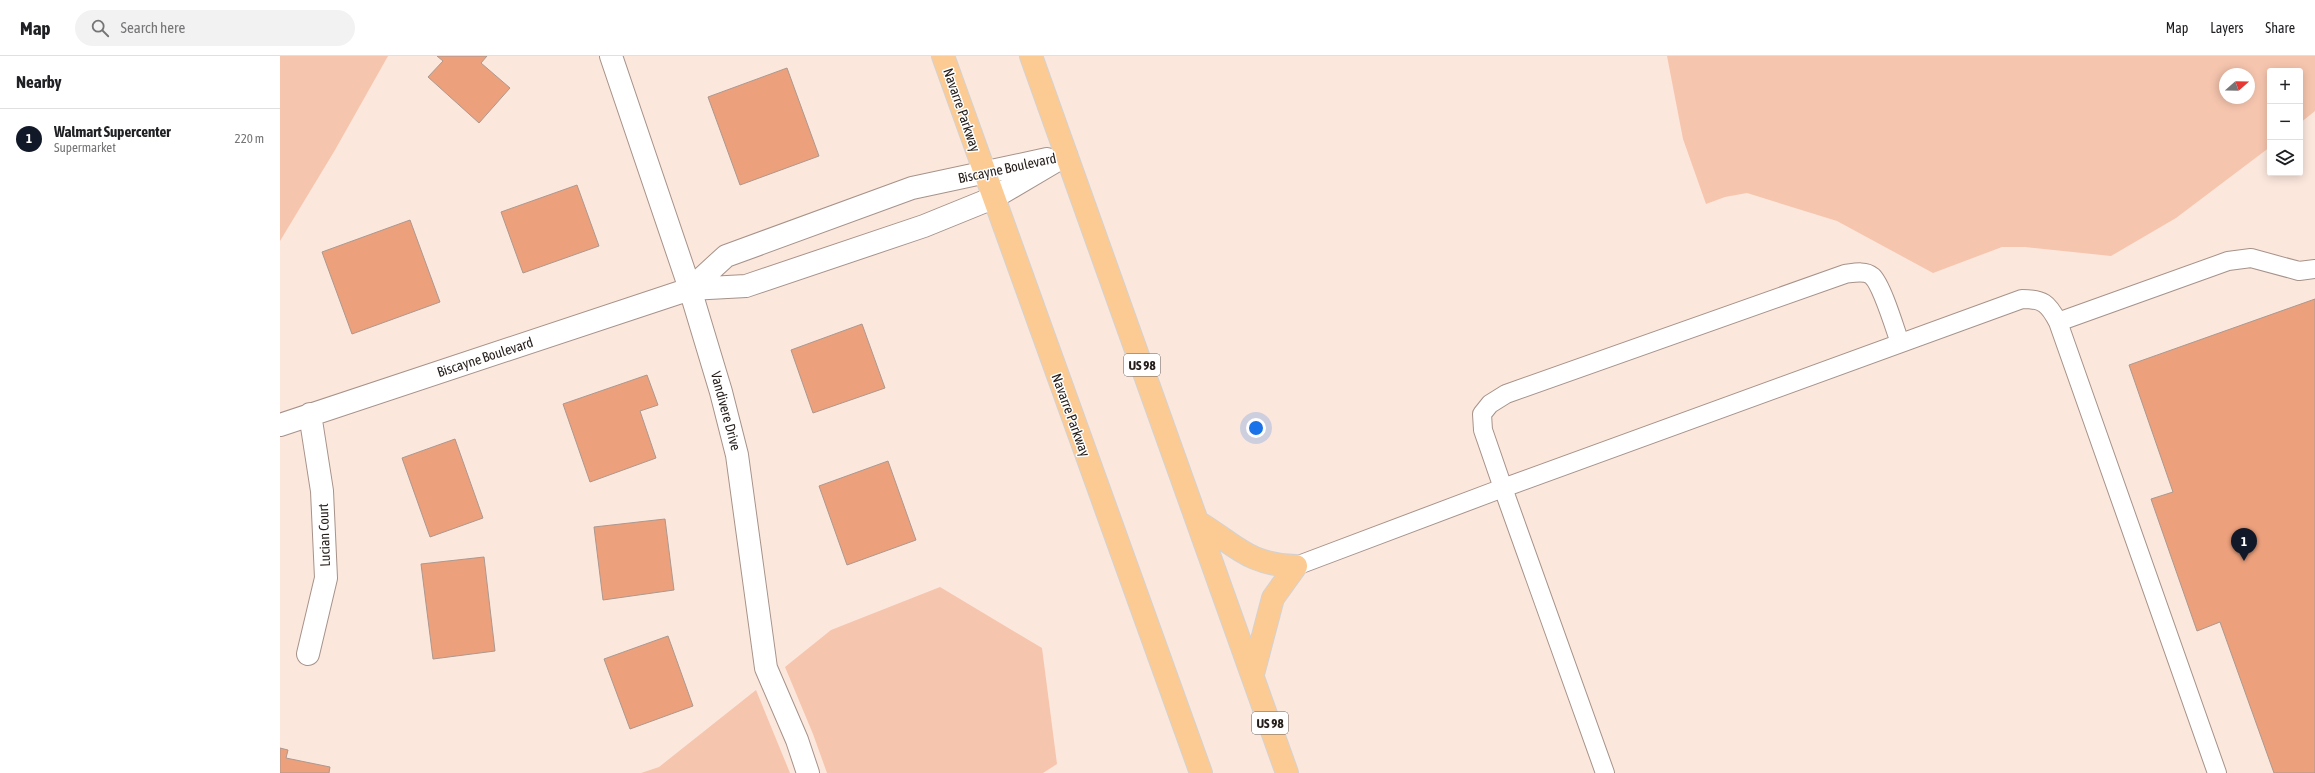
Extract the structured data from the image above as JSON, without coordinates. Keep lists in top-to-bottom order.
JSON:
{
  "streets": {
    "highway": ["Navarre Parkway", "US 98"],
    "street": ["Biscayne Boulevard", "Vandivere Drive", "Lucian Court"]
  },
  "crossings": [
    ["Navarre Parkway", "Biscayne Boulevard"],
    ["Biscayne Boulevard", "US 98"],
    ["Biscayne Boulevard", "Vandivere Drive"],
    ["Biscayne Boulevard", "Lucian Court"]
  ],
  "north": "right",
  "page": {
    "header": "Map",
    "search": "Search here",
    "nav": ["Map", "Layers", "Share"],
    "heading": "Nearby",
    "map_buttons": ["+", "−"],
    "list": [
      {
        "mark": "1",
        "name": "Walmart Supercenter",
        "note": "Supermarket",
        "value": "220 m"
      }
    ],
    "pins": "1"
  }
}
